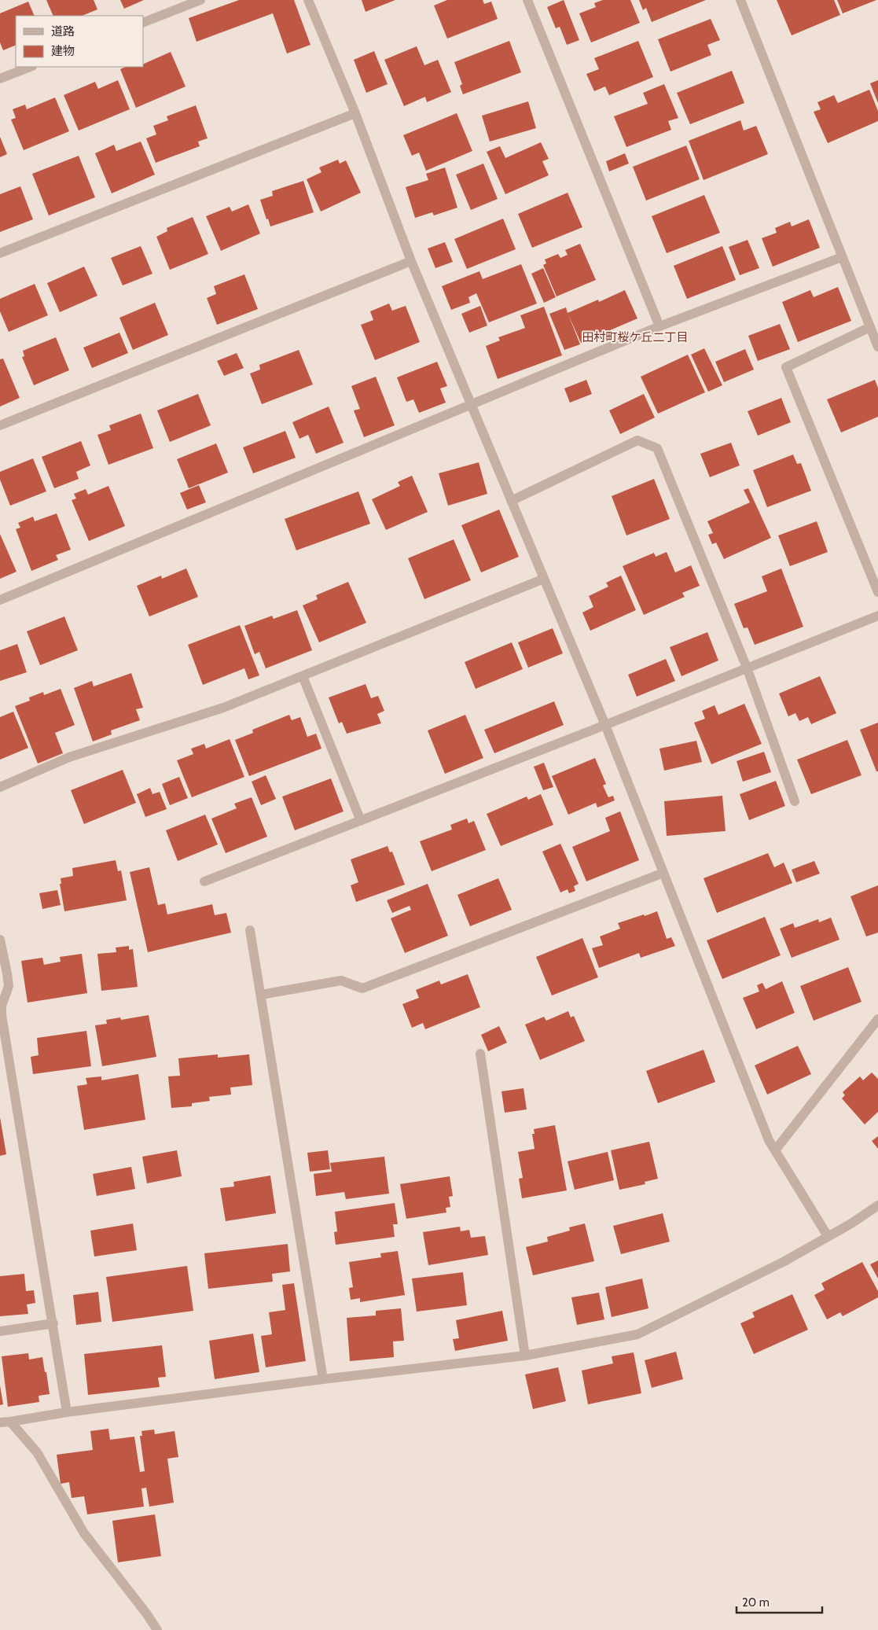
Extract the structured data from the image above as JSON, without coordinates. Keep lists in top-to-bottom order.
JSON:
{
  "districts": ["田村町桜ケ丘二丁目"],
  "legend": ["道路", "建物"],
  "scale_bar": "20 m"
}
